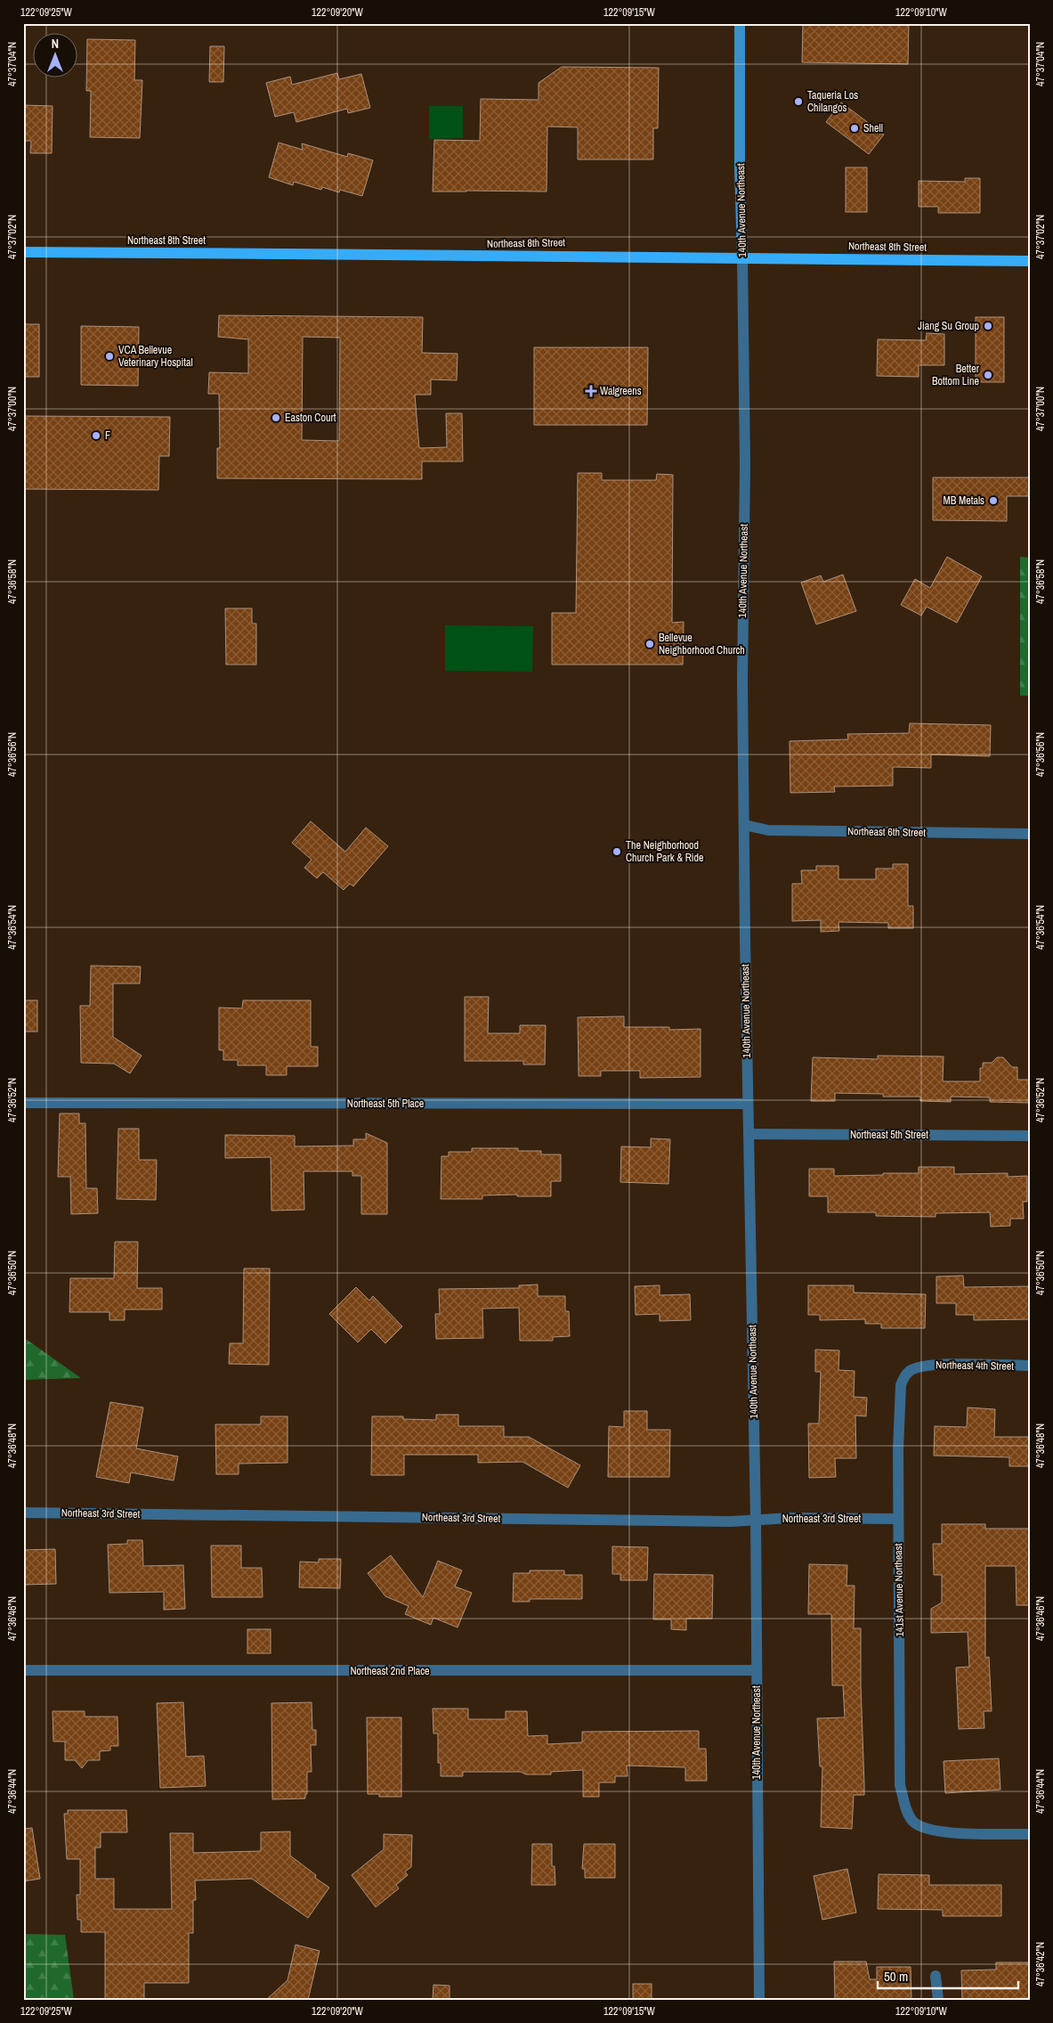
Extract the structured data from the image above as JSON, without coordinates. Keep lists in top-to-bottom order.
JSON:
{
  "streets": {
    "main road": ["140th Avenue Northeast", "Northeast 8th Street"],
    "street": [
      "Northeast 6th Street",
      "Northeast 5th Place",
      "Northeast 5th Street",
      "Northeast 4th Street",
      "Northeast 3rd Street",
      "141st Avenue Northeast",
      "Northeast 2nd Place"
    ]
  },
  "crossings": [
    ["140th Avenue Northeast", "Northeast 8th Street"],
    ["140th Avenue Northeast", "Northeast 6th Street"],
    ["140th Avenue Northeast", "Northeast 5th Place"],
    ["140th Avenue Northeast", "Northeast 5th Street"],
    ["140th Avenue Northeast", "Northeast 3rd Street"],
    ["140th Avenue Northeast", "Northeast 2nd Place"],
    ["Northeast 4th Street", "141st Avenue Northeast"],
    ["Northeast 3rd Street", "141st Avenue Northeast"]
  ],
  "places": {
    "other": [
      "Taqueria Los Chilangos",
      "Shell",
      "Jiang Su Group",
      "VCA Bellevue Veterinary Hospital",
      "Better Bottom Line",
      "Easton Court",
      "F",
      "MB Metals",
      "Bellevue Neighborhood Church",
      "The Neighborhood Church Park & Ride"
    ],
    "health": ["Walgreens"]
  },
  "scale_bar": "50 m",
  "north": "top",
  "coordinates": [
    "122°09'25\"W",
    "122°09'20\"W",
    "122°09'15\"W",
    "122°09'10\"W",
    "47°37'04\"N",
    "47°37'02\"N",
    "47°37'00\"N",
    "47°36'58\"N",
    "47°36'56\"N",
    "47°36'54\"N",
    "47°36'52\"N",
    "47°36'50\"N",
    "47°36'48\"N",
    "47°36'46\"N",
    "47°36'44\"N",
    "47°36'42\"N"
  ]
}
